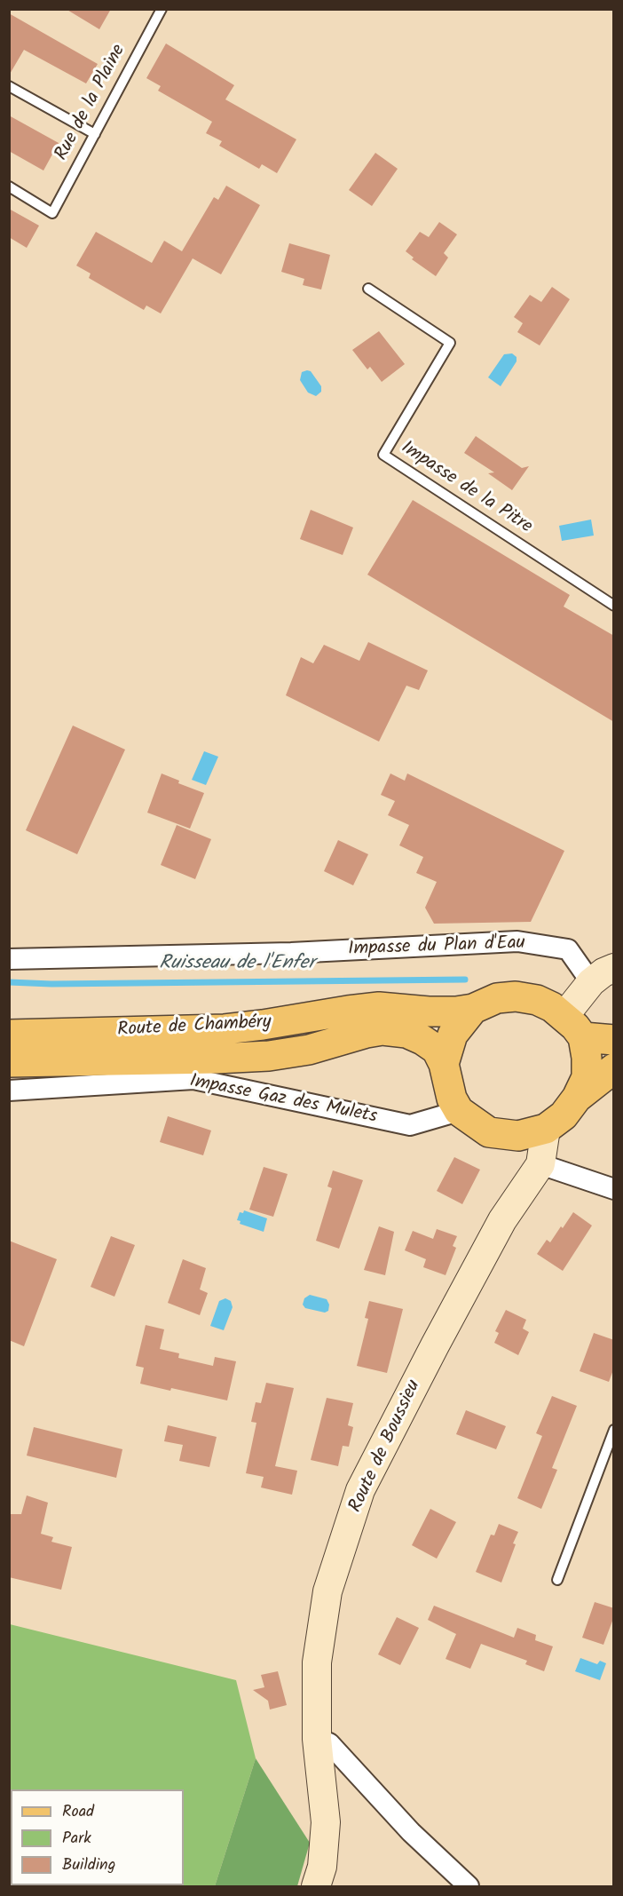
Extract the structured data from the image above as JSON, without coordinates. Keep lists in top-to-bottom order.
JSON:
{
  "streets": {
    "main road": ["Route de Chambéry"],
    "street": ["Impasse du Plan d'Eau", "Impasse Gaz des Mulets", "Route de Boussieu"],
    "lane": ["Rue de la Plaine", "Impasse de la Pitre"]
  },
  "crossings": [
    ["Route de Chambéry", "Impasse Gaz des Mulets"],
    ["Route de Chambéry", "Route de Boussieu"],
    ["Impasse Gaz des Mulets", "Route de Boussieu"]
  ],
  "water": ["Ruisseau de l'Enfer"],
  "legend": ["Road", "Park", "Building"]
}
